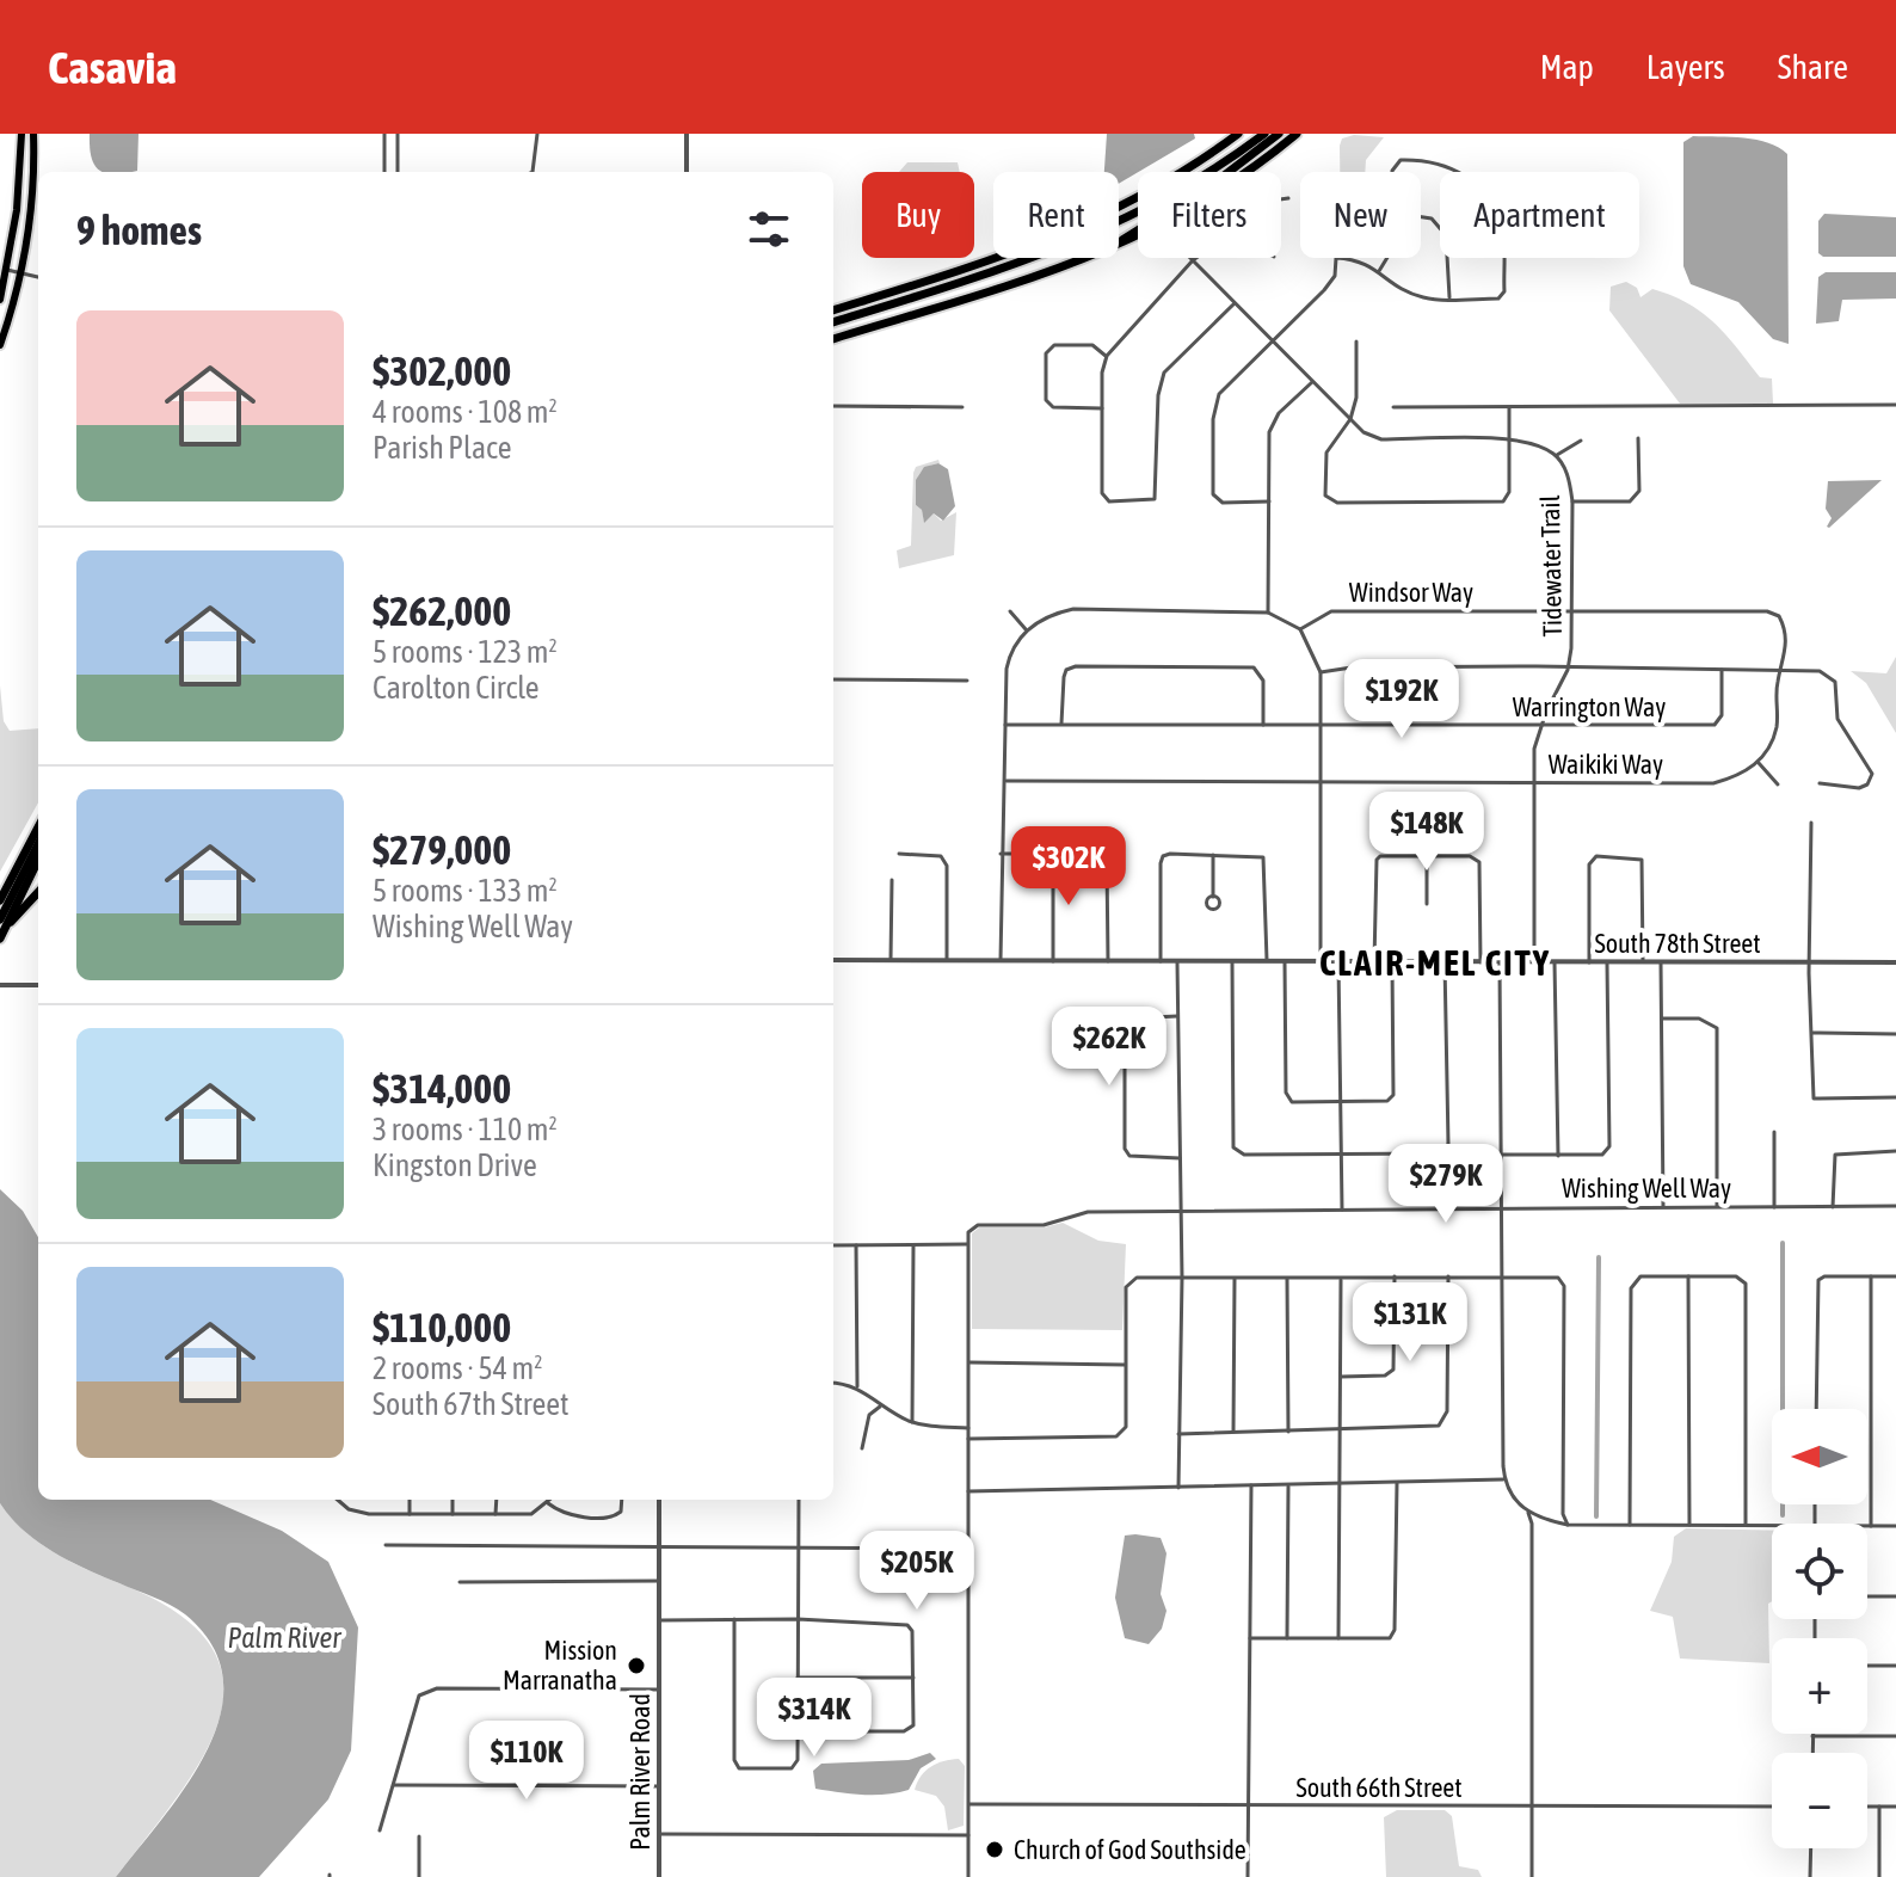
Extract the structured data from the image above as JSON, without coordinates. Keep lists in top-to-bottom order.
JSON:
{
  "streets": {
    "street": [
      "Tidewater Trail",
      "Windsor Way",
      "Warrington Way",
      "Waikiki Way",
      "South 78th Street",
      "Wishing Well Way",
      "Palm River Road",
      "South 66th Street"
    ]
  },
  "crossings": [
    ["Tidewater Trail", "Windsor Way"],
    ["Tidewater Trail", "Warrington Way"],
    ["Tidewater Trail", "Waikiki Way"],
    ["Tidewater Trail", "South 78th Street"]
  ],
  "districts": ["CLAIR-MEL CITY"],
  "water": ["Palm River"],
  "places": ["Mission Marranatha", "Church of God Southside"],
  "north": "left",
  "page": {
    "header": "Casavia",
    "nav": ["Map", "Layers", "Share"],
    "chip": [
      "Buy",
      "Rent",
      "Filters",
      "New",
      "Apartment"
    ],
    "heading": "9 homes",
    "list": [
      {
        "name": "$302,000",
        "note": "4 rooms · 108 m² · Parish Place"
      },
      {
        "name": "$262,000",
        "note": "5 rooms · 123 m² · Carolton Circle"
      },
      {
        "name": "$279,000",
        "note": "5 rooms · 133 m² · Wishing Well Way"
      },
      {
        "name": "$314,000",
        "note": "3 rooms · 110 m² · Kingston Drive"
      },
      {
        "name": "$110,000",
        "note": "2 rooms · 54 m² · South 67th Street"
      }
    ],
    "price": [
      "$192K",
      "$148K",
      "$302K",
      "$262K",
      "$279K",
      "$131K",
      "$205K",
      "$314K",
      "$110K"
    ],
    "map_buttons": ["+", "−"]
  }
}
